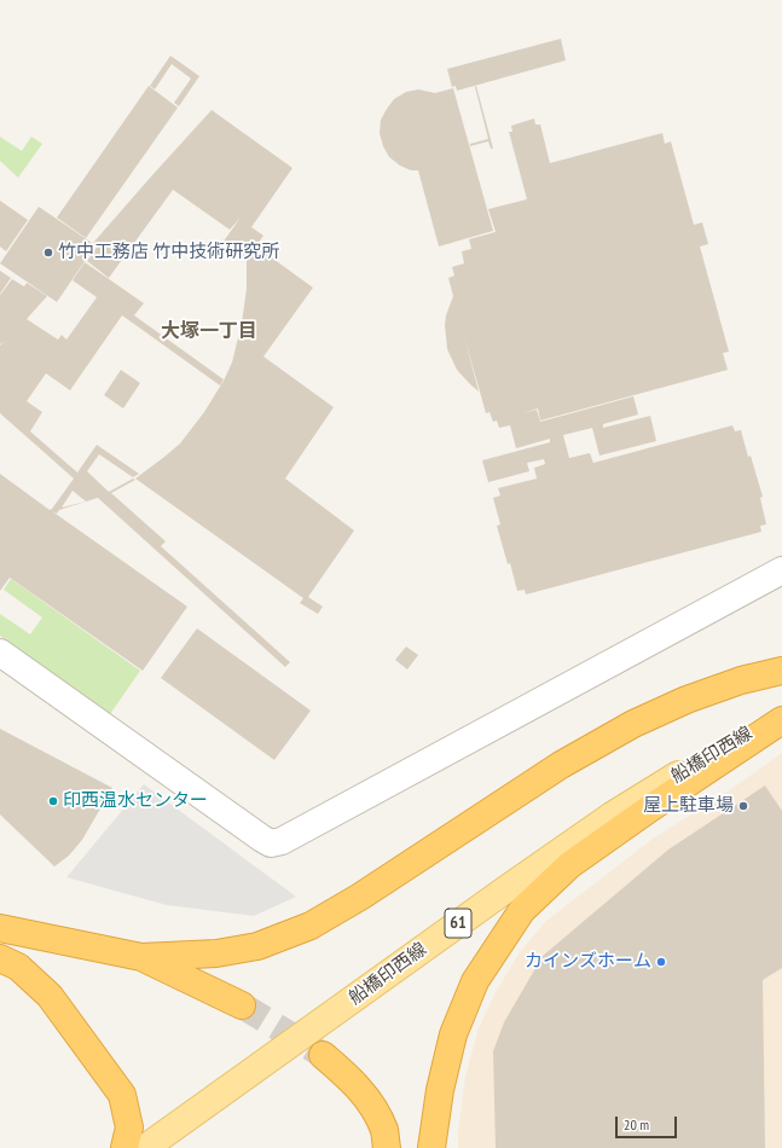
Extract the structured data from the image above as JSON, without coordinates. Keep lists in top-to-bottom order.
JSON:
{
  "streets": {
    "main road": ["船橋印西線", "61"]
  },
  "districts": ["大塚一丁目"],
  "places": [
    "竹中工務店 竹中技術研究所",
    "印西温水センター",
    "屋上駐車場",
    "カインズホーム"
  ],
  "scale_bar": "20 m"
}
